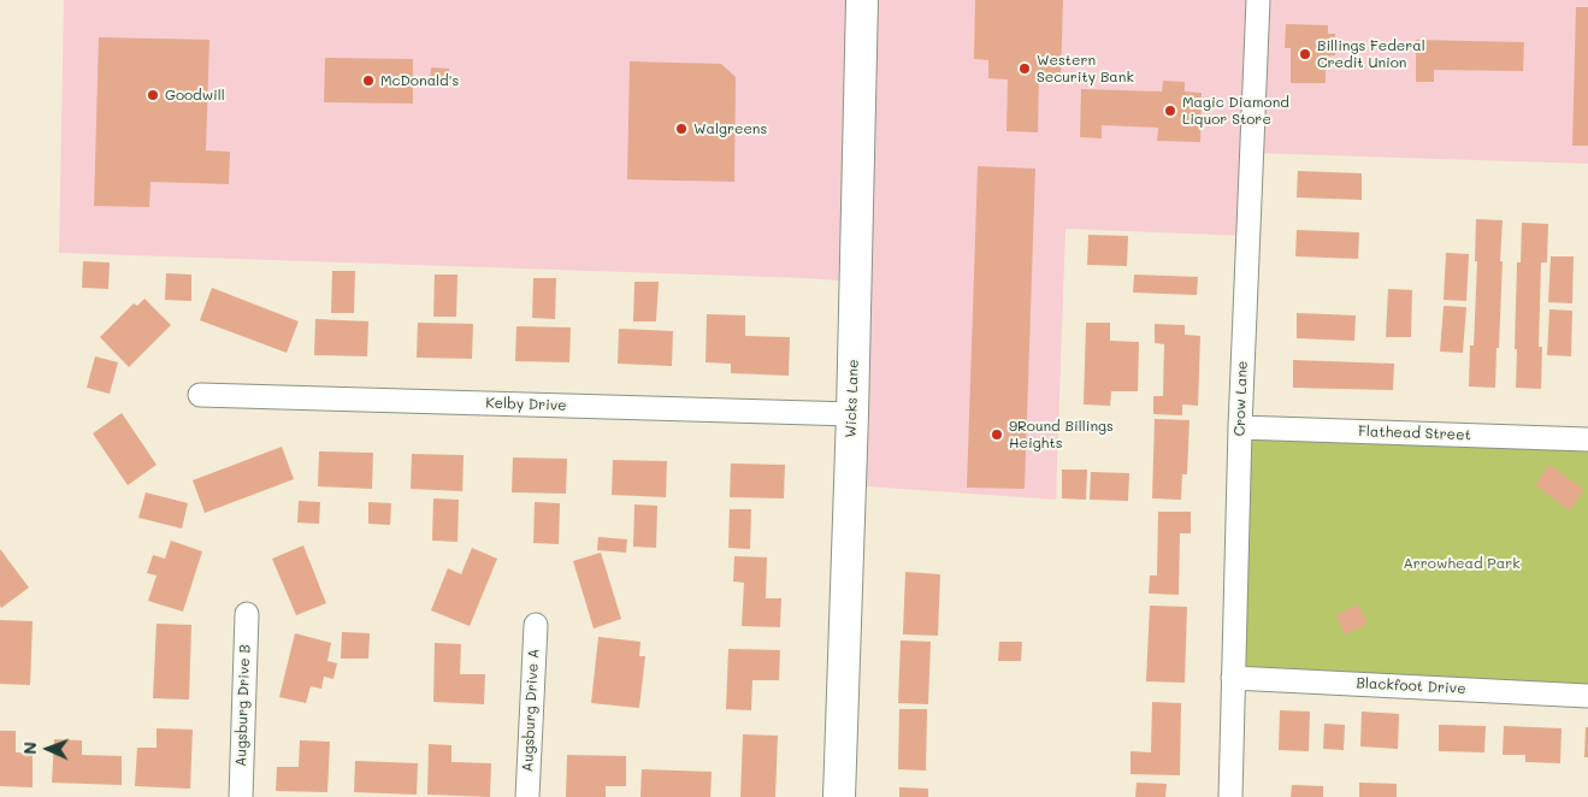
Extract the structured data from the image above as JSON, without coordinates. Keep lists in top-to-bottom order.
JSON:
{
  "streets": {
    "main road": ["Wicks Lane"],
    "street": [
      "Crow Lane",
      "Kelby Drive",
      "Flathead Street",
      "Blackfoot Drive",
      "Augsburg Drive B",
      "Augsburg Drive A"
    ]
  },
  "crossings": [
    ["Wicks Lane", "Kelby Drive"],
    ["Crow Lane", "Flathead Street"],
    ["Crow Lane", "Blackfoot Drive"]
  ],
  "parks": ["Arrowhead Park"],
  "places": [
    "Billings Federal Credit Union",
    "Western Security Bank",
    "McDonald's",
    "Goodwill",
    "Magic Diamond Liquor Store",
    "Walgreens",
    "9Round Billings Heights"
  ],
  "north": "left"
}
